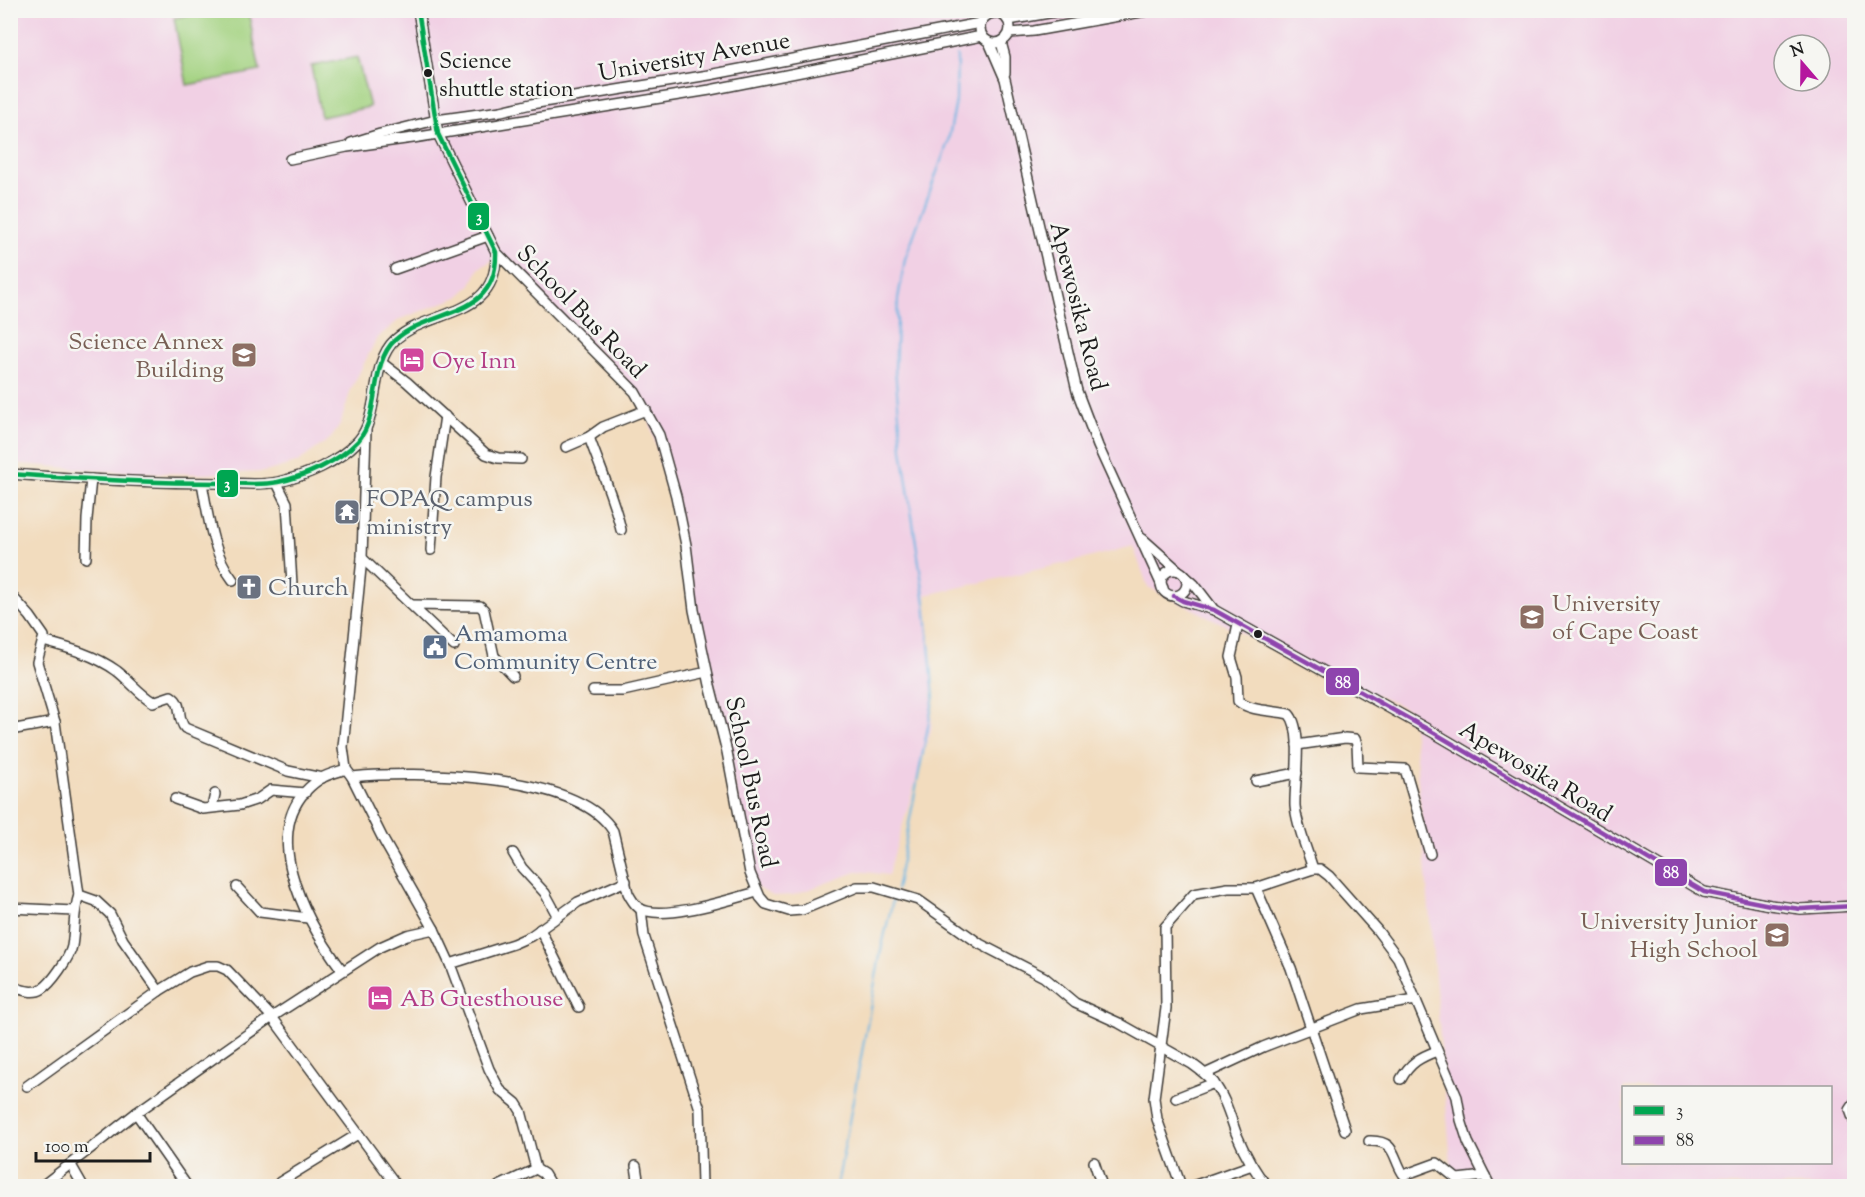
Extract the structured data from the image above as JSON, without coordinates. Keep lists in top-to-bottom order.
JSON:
{
  "streets": {
    "street": ["University Avenue", "Apewosika Road", "School Bus Road"]
  },
  "crossings": [
    ["University Avenue", "School Bus Road"]
  ],
  "places": {
    "other": ["Science shuttle station"],
    "school or university": ["Science Annex Building", "University of Cape Coast", "University Junior High School"],
    "hotel": ["Oye Inn", "AB Guesthouse"],
    "temple": ["FOPAQ campus ministry"],
    "church": ["Church"],
    "public building": ["Amamoma Community Centre"]
  },
  "lines": ["transit line 3", "transit line 88"],
  "legend": ["3", "88"],
  "scale_bar": "100 m",
  "north": "top"
}
